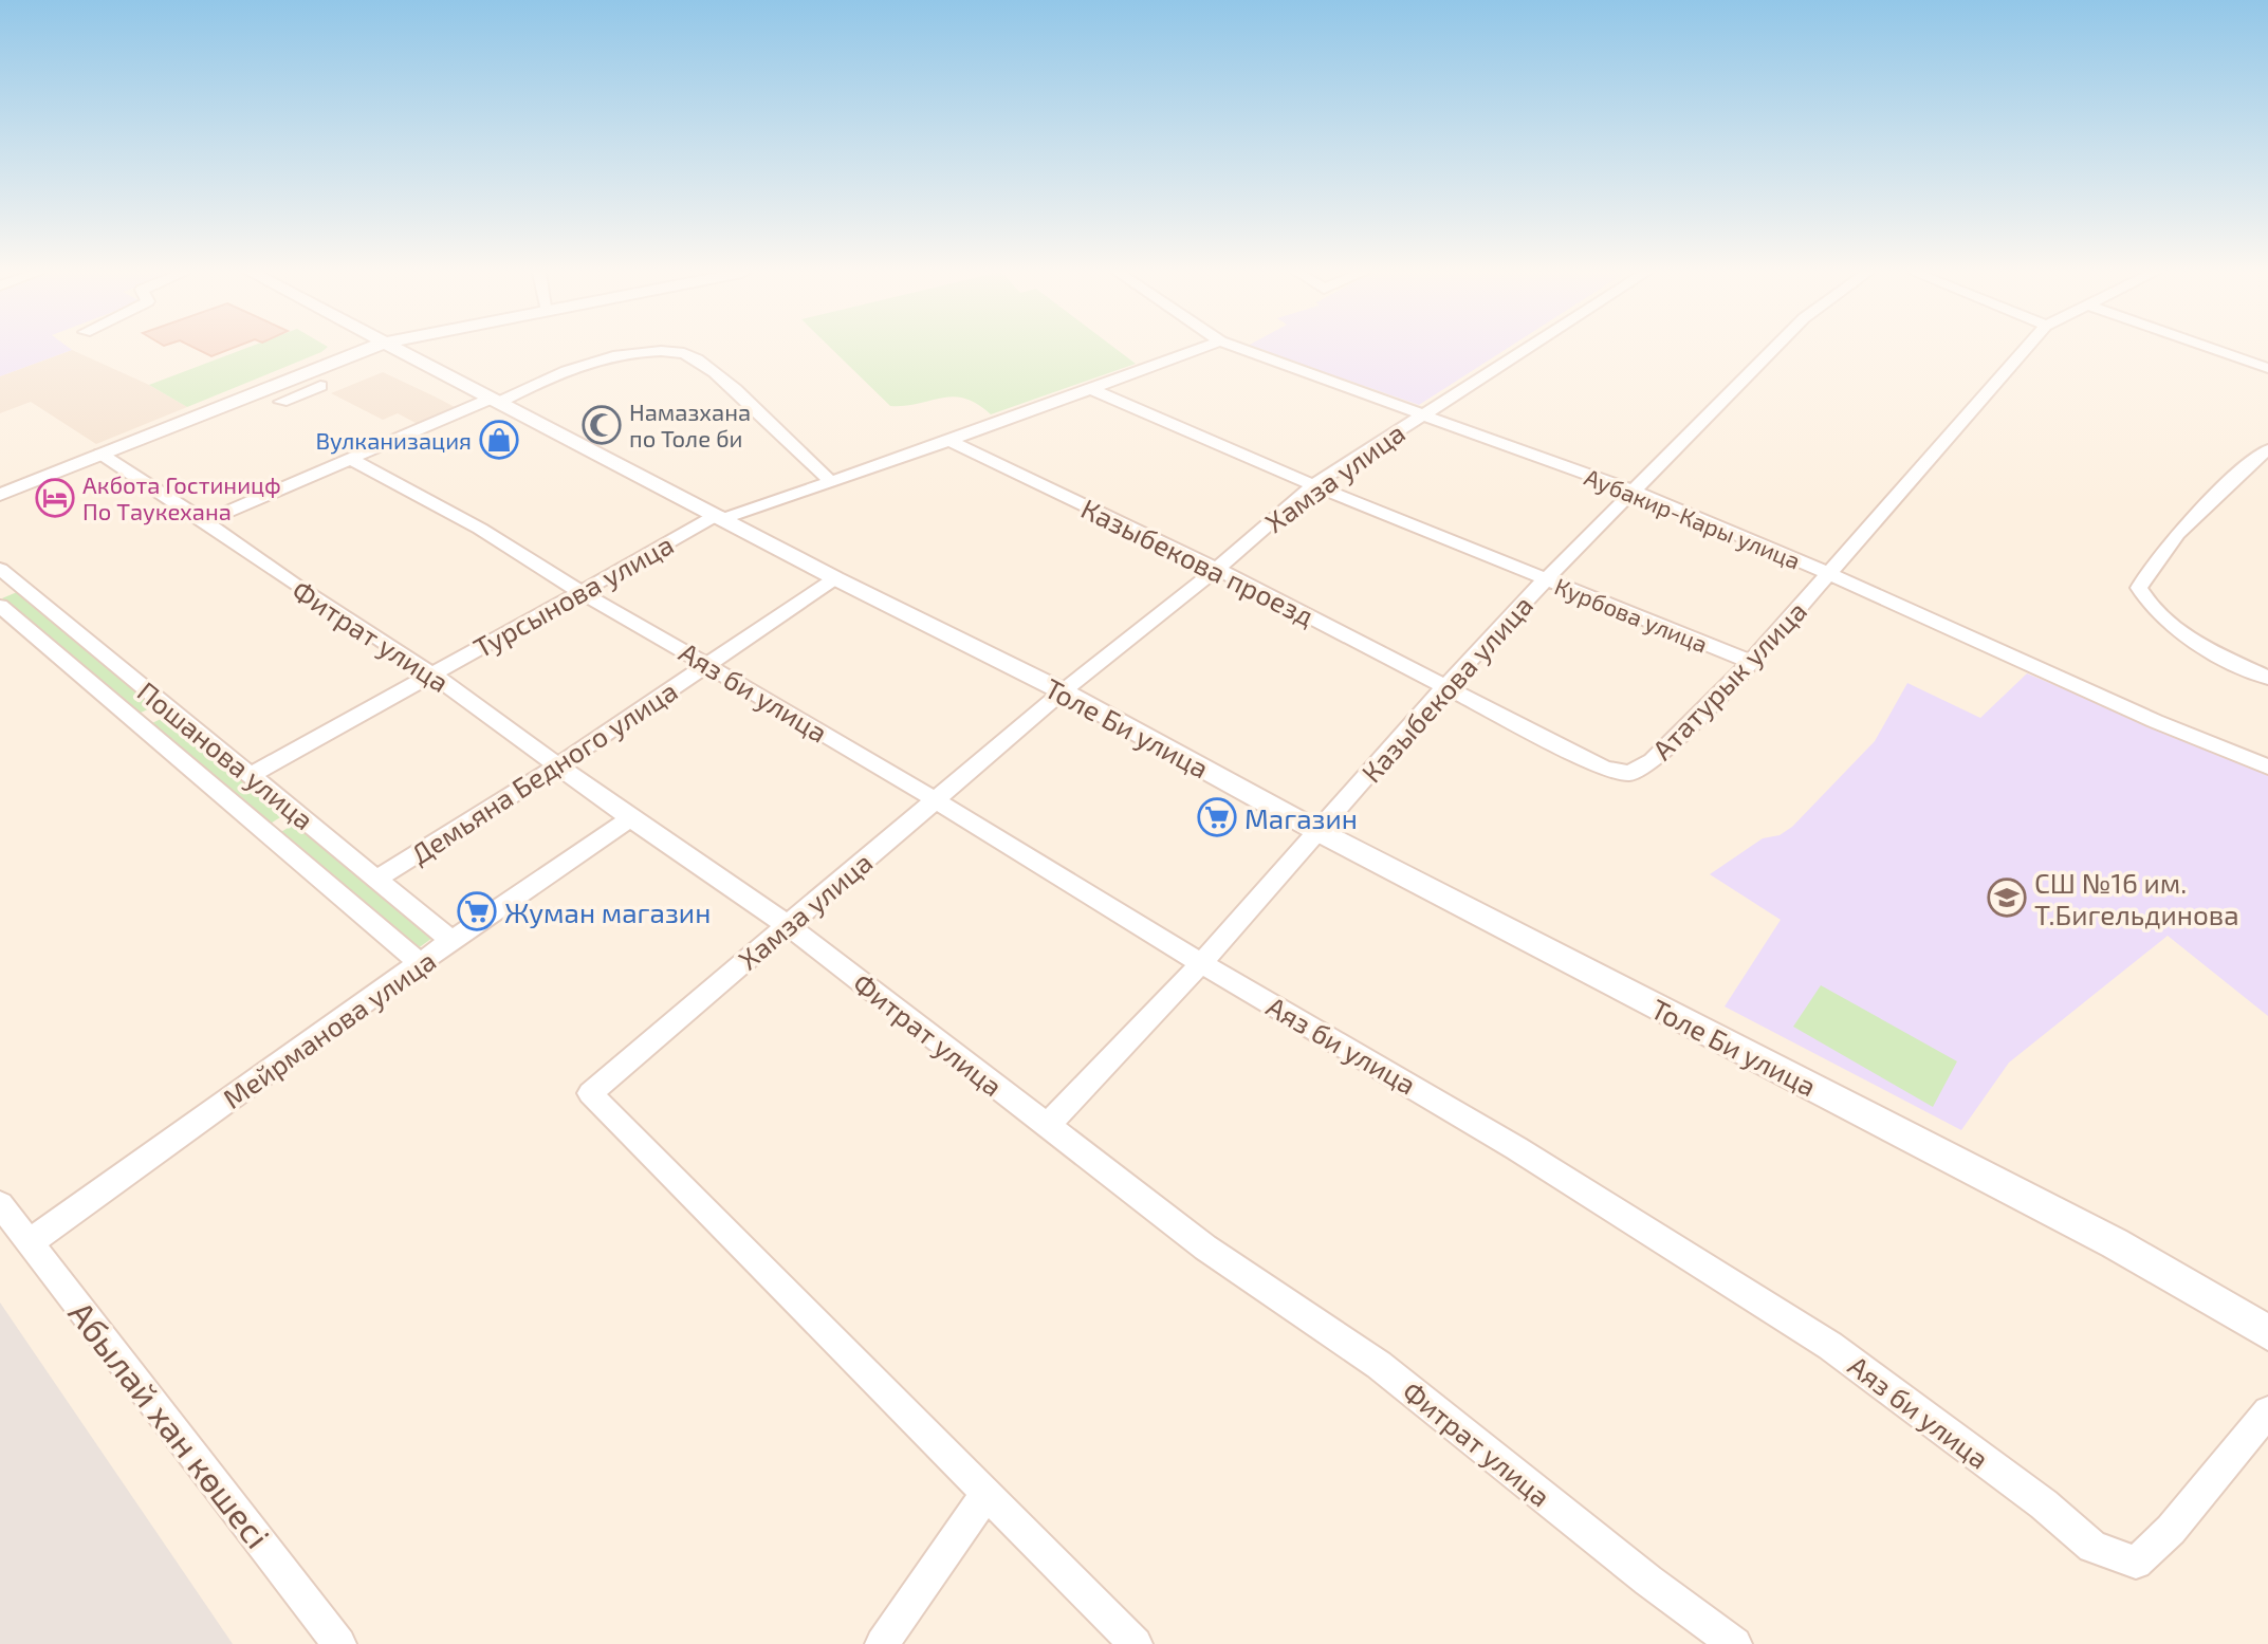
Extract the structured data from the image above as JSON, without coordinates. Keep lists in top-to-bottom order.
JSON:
{
  "streets": {
    "street": [
      "Хамза улица",
      "Аубакир-Кары улица",
      "Казыбекова проезд",
      "Турсынова улица",
      "Курбова улица",
      "Фитрат улица",
      "Ататурык улица",
      "Казыбекова улица",
      "Аяз би улица",
      "Толе Би улица",
      "Пошанова улица",
      "Демьяна Бедного улица",
      "Мейрманова улица",
      "Абылай хан көшесі"
    ]
  },
  "crossings": [
    ["Хамза улица", "Аубакир-Кары улица"],
    ["Хамза улица", "Казыбекова проезд"],
    ["Хамза улица", "Курбова улица"],
    ["Хамза улица", "Фитрат улица"],
    ["Хамза улица", "Аяз би улица"],
    ["Хамза улица", "Толе Би улица"],
    ["Аубакир-Кары улица", "Ататурык улица"],
    ["Аубакир-Кары улица", "Казыбекова улица"],
    ["Казыбекова проезд", "Турсынова улица"],
    ["Казыбекова проезд", "Ататурык улица"],
    ["Казыбекова проезд", "Казыбекова улица"],
    ["Турсынова улица", "Курбова улица"],
    ["Турсынова улица", "Фитрат улица"],
    ["Турсынова улица", "Аяз би улица"],
    ["Турсынова улица", "Толе Би улица"],
    ["Турсынова улица", "Пошанова улица"],
    ["Курбова улица", "Ататурык улица"],
    ["Курбова улица", "Казыбекова улица"],
    ["Фитрат улица", "Казыбекова улица"],
    ["Фитрат улица", "Демьяна Бедного улица"],
    ["Фитрат улица", "Мейрманова улица"],
    ["Ататурык улица", "Казыбекова улица"],
    ["Казыбекова улица", "Аяз би улица"],
    ["Казыбекова улица", "Толе Би улица"],
    ["Аяз би улица", "Демьяна Бедного улица"],
    ["Толе Би улица", "Демьяна Бедного улица"],
    ["Пошанова улица", "Демьяна Бедного улица"],
    ["Пошанова улица", "Мейрманова улица"],
    ["Мейрманова улица", "Абылай хан көшесі"]
  ],
  "places": {
    "mosque": ["Намазхана по Толе би"],
    "shop": ["Вулканизация"],
    "hotel": ["Акбота Гостиницф По Таукехана"],
    "supermarket": ["Магазин", "Жуман магазин"],
    "school or university": ["СШ №16 им. Т.Бигельдинова"]
  }
}
